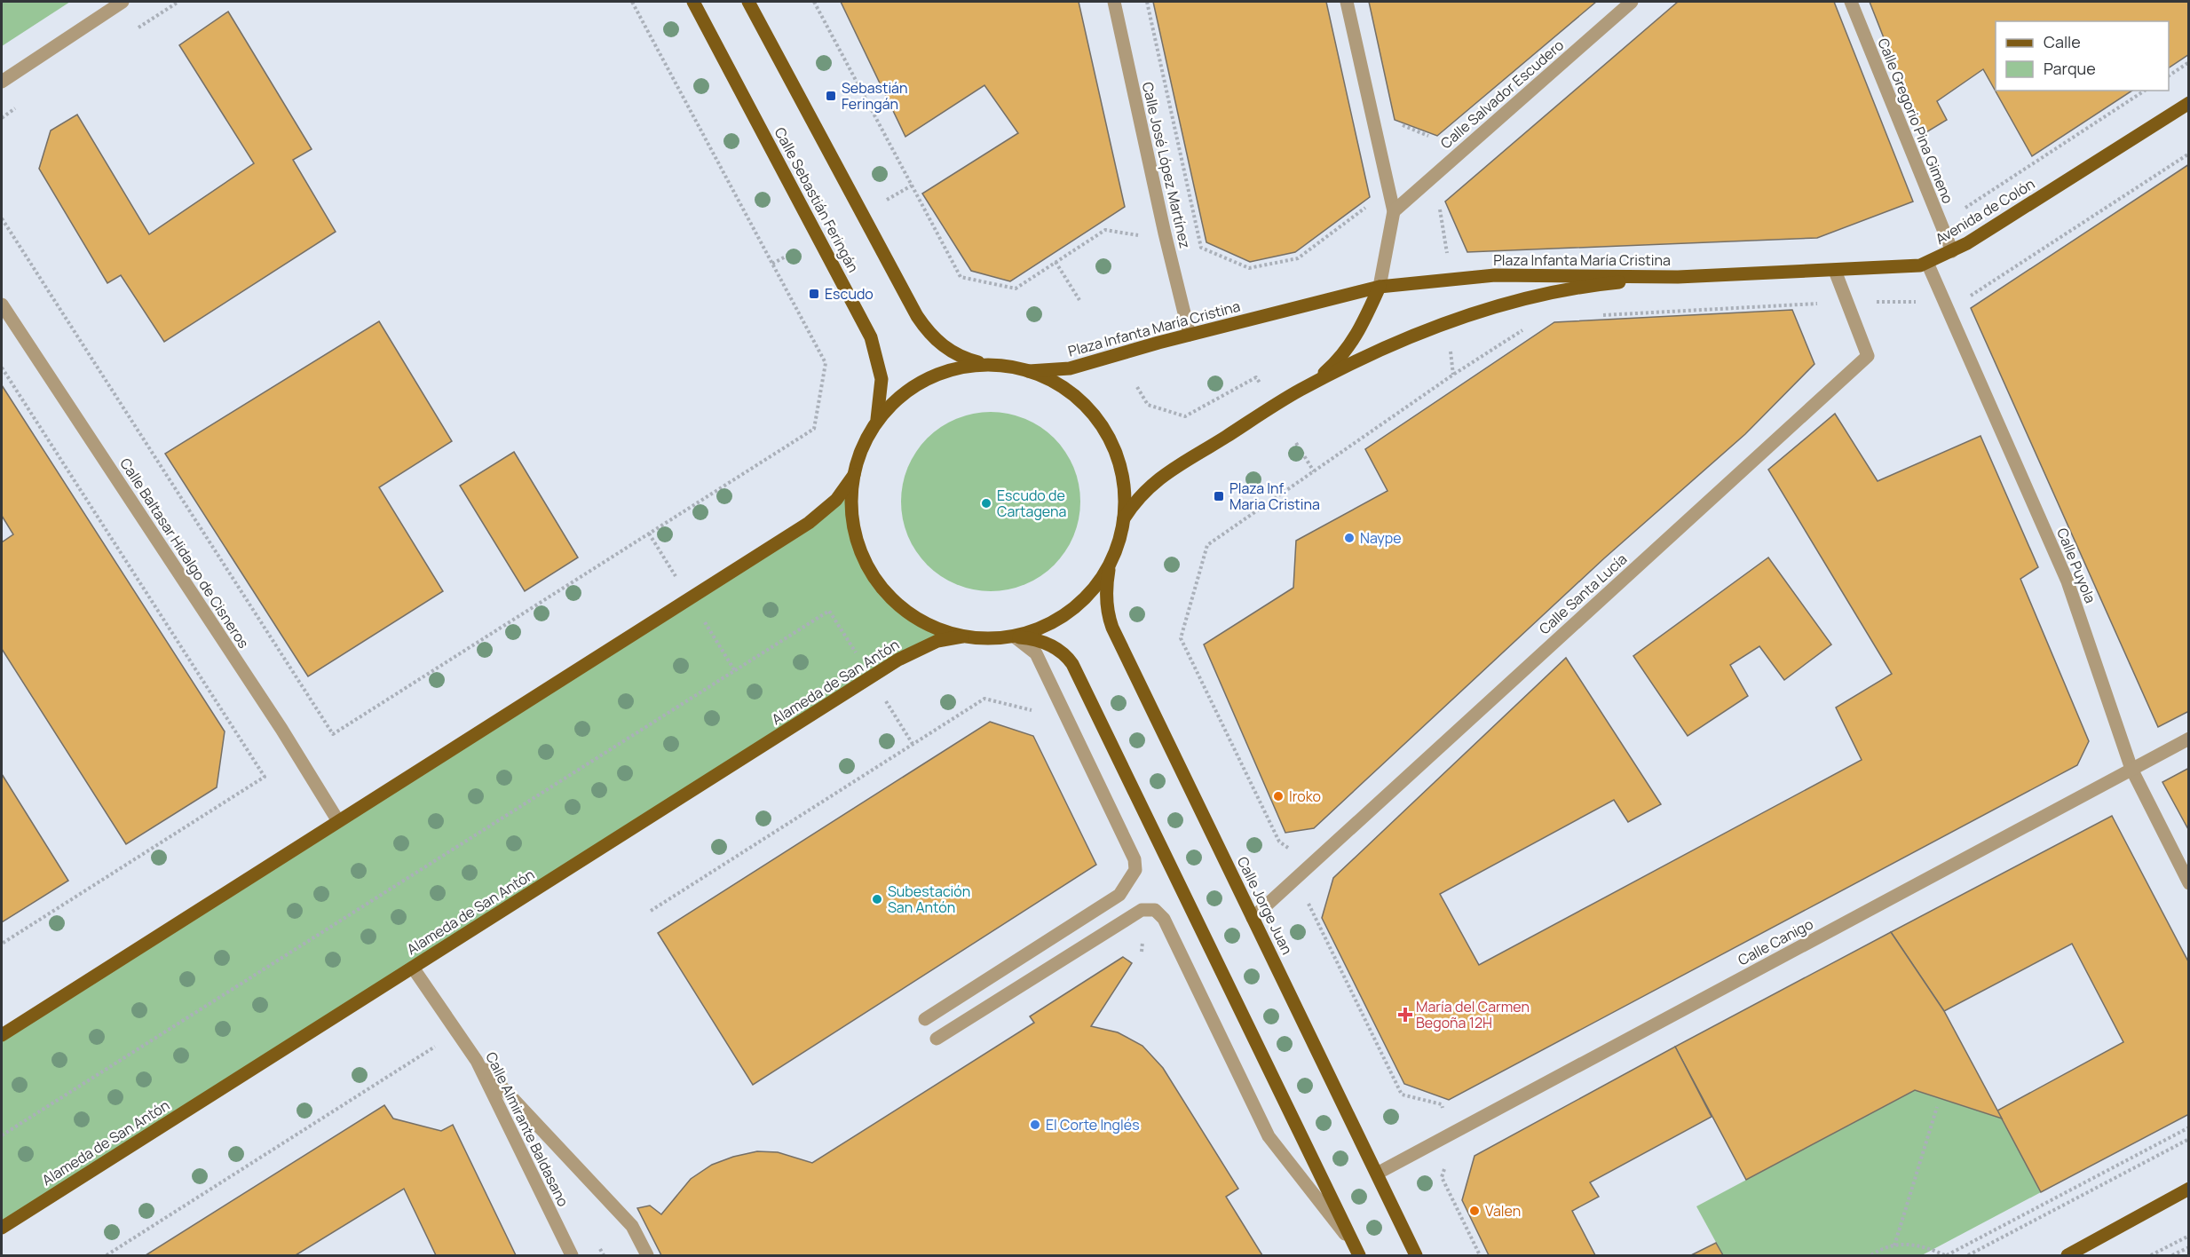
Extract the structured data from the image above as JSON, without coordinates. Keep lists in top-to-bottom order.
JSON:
{
  "streets": {
    "main road": [
      "Calle Sebastián Feringán",
      "Avenida de Colón",
      "Plaza Infanta María Cristina",
      "Alameda de San Antón",
      "Calle Jorge Juan"
    ],
    "street": [
      "Calle Salvador Escudero",
      "Calle Gregorio Pina Gimeno",
      "Calle José López Martínez",
      "Calle Baltasar Hidalgo de Cisneros",
      "Calle Puyola",
      "Calle Santa Lucía",
      "Calle Canigo",
      "Calle Almirante Baldasano"
    ]
  },
  "crossings": [
    ["Calle Gregorio Pina Gimeno", "Avenida de Colón"],
    ["Calle José López Martínez", "Plaza Infanta María Cristina"],
    ["Calle Sebastián Feringán", "Plaza Infanta María Cristina"],
    ["Avenida de Colón", "Plaza Infanta María Cristina"],
    ["Avenida de Colón", "Calle Puyola"],
    ["Avenida de Colón", "Calle Santa Lucía"],
    ["Plaza Infanta María Cristina", "Alameda de San Antón"],
    ["Plaza Infanta María Cristina", "Calle Jorge Juan"],
    ["Calle Puyola", "Calle Canigo"],
    ["Calle Santa Lucía", "Calle Jorge Juan"],
    ["Alameda de San Antón", "Calle Almirante Baldasano"],
    ["Calle Jorge Juan", "Calle Canigo"]
  ],
  "places": {
    "transit": ["Sebastián Feringán", "Escudo", "Plaza Inf. Maria Cristina"],
    "other": [
      "Escudo de Cartagena",
      "Naype",
      "Iroko",
      "Subestación San Antón",
      "El Corte Inglés",
      "Valen"
    ],
    "health": ["María del Carmen Begoña 12H"]
  },
  "legend": ["Calle", "Parque"]
}
